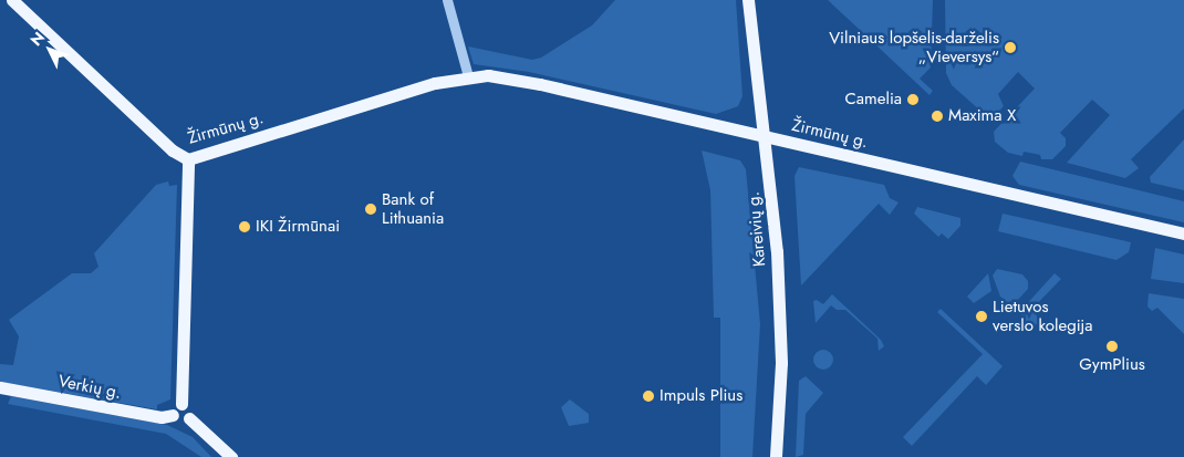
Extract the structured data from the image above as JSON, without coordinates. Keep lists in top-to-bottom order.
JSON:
{
  "streets": {
    "main road": ["Žirmūnų g.", "Kareivių g.", "Verkių g."]
  },
  "crossings": [
    ["Žirmūnų g.", "Kareivių g."]
  ],
  "places": [
    "Vilniaus lopšelis-darželis „Vieversys“",
    "Camelia",
    "Maxima X",
    "Bank of Lithuania",
    "IKI Žirmūnai",
    "Lietuvos verslo kolegija",
    "GymPlius",
    "Impuls Plius"
  ],
  "north": "top left"
}
